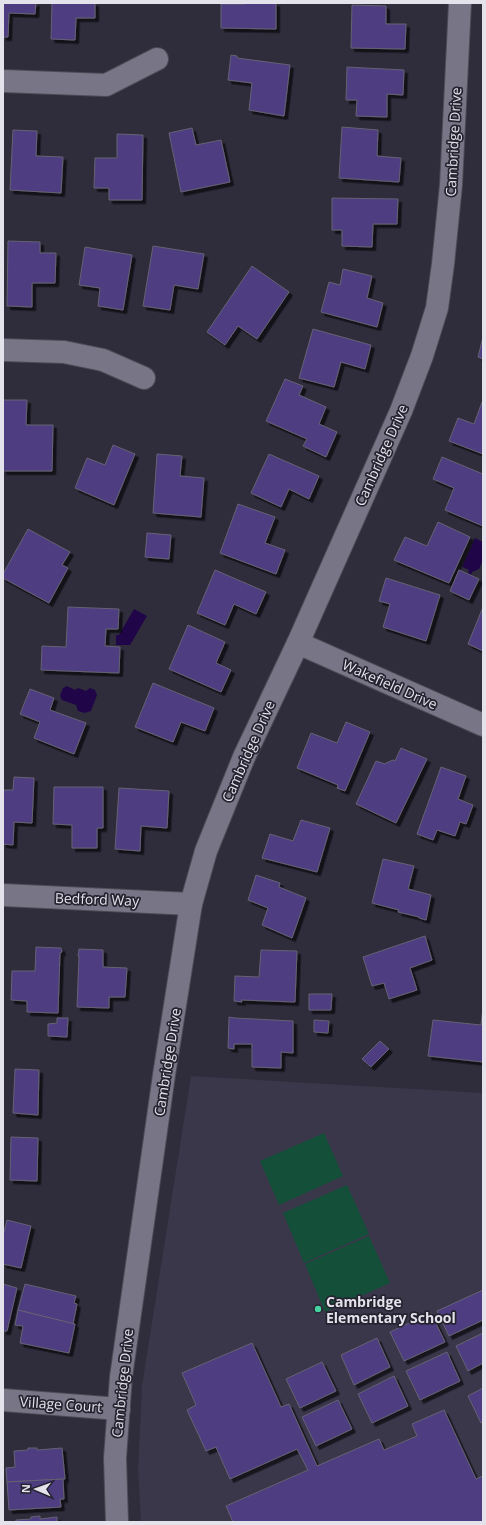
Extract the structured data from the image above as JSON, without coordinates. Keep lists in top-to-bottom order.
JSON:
{
  "streets": {
    "street": [
      "Cambridge Drive",
      "Wakefield Drive",
      "Bedford Way",
      "Village Court"
    ]
  },
  "crossings": [
    ["Cambridge Drive", "Wakefield Drive"],
    ["Cambridge Drive", "Bedford Way"],
    ["Cambridge Drive", "Village Court"]
  ],
  "places": ["Cambridge Elementary School"],
  "north": "left"
}
